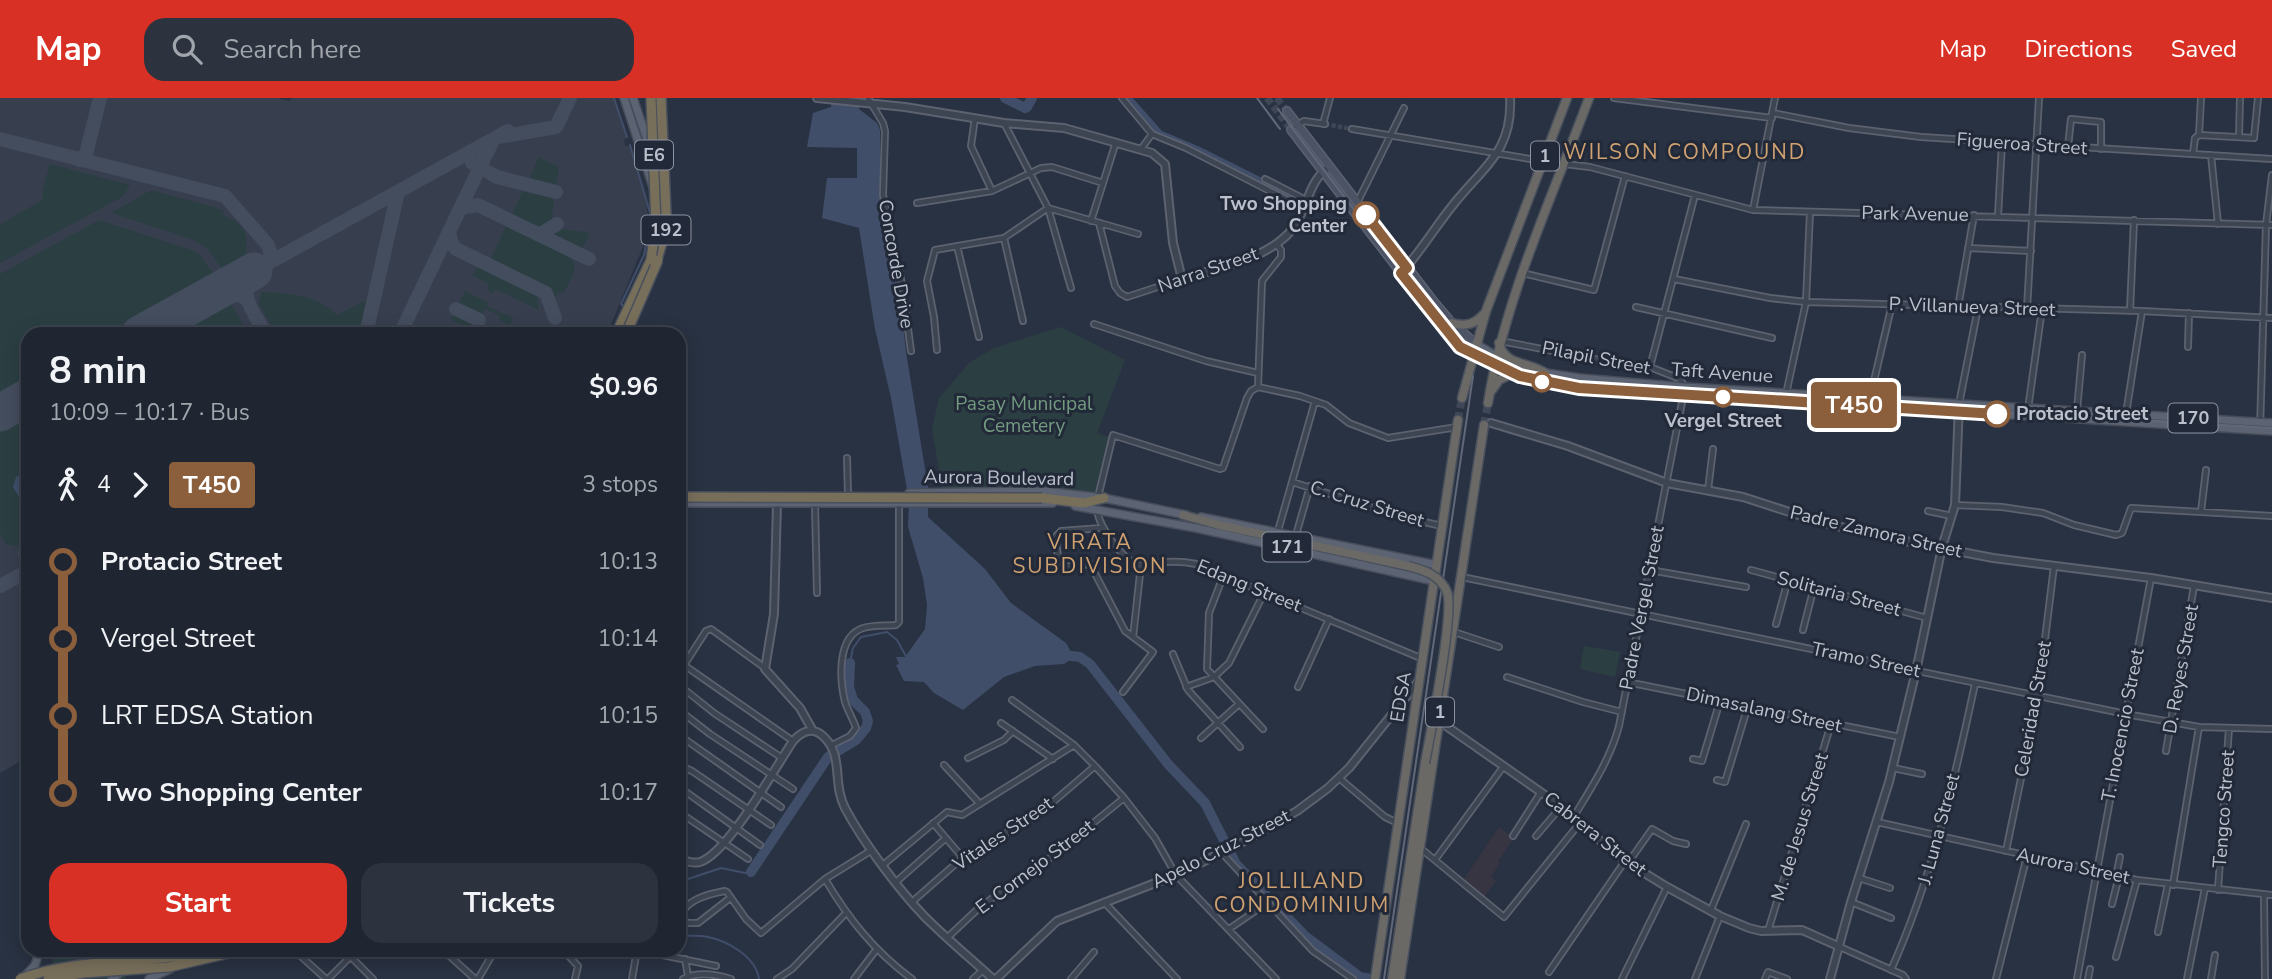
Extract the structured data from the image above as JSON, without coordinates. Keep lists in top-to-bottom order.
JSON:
{
  "streets": {
    "highway": ["E6", "1", "EDSA"],
    "main road": [
      "192",
      "Taft Avenue",
      "170",
      "Aurora Boulevard",
      "171"
    ],
    "street": [
      "Figueroa Street",
      "Park Avenue",
      "Concorde Drive",
      "Narra Street",
      "P. Villanueva Street",
      "Pilapil Street",
      "C. Cruz Street",
      "Padre Zamora Street",
      "Edang Street",
      "Solitaria Street",
      "Padre Vergel Street",
      "Tramo Street",
      "D. Reyes Street",
      "Celeridad Street",
      "Dimasalang Street",
      "T. Inocencio Street",
      "Tengco Street",
      "M. de Jesus Street",
      "J. Luna Street",
      "Vitales Street",
      "Cabrera Street",
      "Apelo Cruz Street",
      "Aurora Street",
      "E. Cornejo Street"
    ]
  },
  "crossings": [
    ["1", "Park Avenue"],
    ["1", "Pilapil Street"],
    ["1", "Taft Avenue"],
    ["1", "Padre Zamora Street"],
    ["1", "Tramo Street"],
    ["1", "Cabrera Street"],
    ["Narra Street", "Taft Avenue"],
    ["Pilapil Street", "Taft Avenue"],
    ["Pilapil Street", "Padre Vergel Street"],
    ["Taft Avenue", "Padre Vergel Street"],
    ["Aurora Boulevard", "EDSA"],
    ["C. Cruz Street", "EDSA"],
    ["Padre Zamora Street", "Padre Vergel Street"],
    ["Padre Zamora Street", "D. Reyes Street"],
    ["Padre Zamora Street", "Celeridad Street"],
    ["Padre Zamora Street", "T. Inocencio Street"],
    ["Edang Street", "EDSA"],
    ["Padre Vergel Street", "Tramo Street"],
    ["Padre Vergel Street", "Dimasalang Street"],
    ["Padre Vergel Street", "Cabrera Street"],
    ["Tramo Street", "D. Reyes Street"],
    ["Tramo Street", "Celeridad Street"],
    ["Tramo Street", "T. Inocencio Street"],
    ["Tramo Street", "Tengco Street"],
    ["Tramo Street", "J. Luna Street"],
    ["EDSA", "Apelo Cruz Street"],
    ["Celeridad Street", "Aurora Street"],
    ["Dimasalang Street", "M. de Jesus Street"],
    ["T. Inocencio Street", "Aurora Street"],
    ["Tengco Street", "Aurora Street"],
    ["M. de Jesus Street", "Cabrera Street"],
    ["J. Luna Street", "Aurora Street"]
  ],
  "districts": ["WILSON COMPOUND", "VIRATA SUBDIVISION", "JOLLILAND CONDOMINIUM"],
  "parks": ["Pasay Municipal Cemetery"],
  "places": ["Two Shopping Center", "Vergel Street", "Protacio Street"],
  "lines": ["bus line T450"],
  "page": {
    "header": "Map",
    "search": "Search here",
    "nav": ["Map", "Directions", "Saved"],
    "on_map": "T450",
    "heading": ["8 min", "10:09 – 10:17 · Bus", "$0.96"],
    "legs": ["4", "T450", "3 stops"],
    "list": [
      {
        "name": "Protacio Street",
        "value": "10:13"
      },
      {
        "name": "Vergel Street",
        "value": "10:14"
      },
      {
        "name": "LRT EDSA Station",
        "value": "10:15"
      },
      {
        "name": "Two Shopping Center",
        "value": "10:17"
      }
    ],
    "buttons": ["Start", "Tickets"]
  }
}
